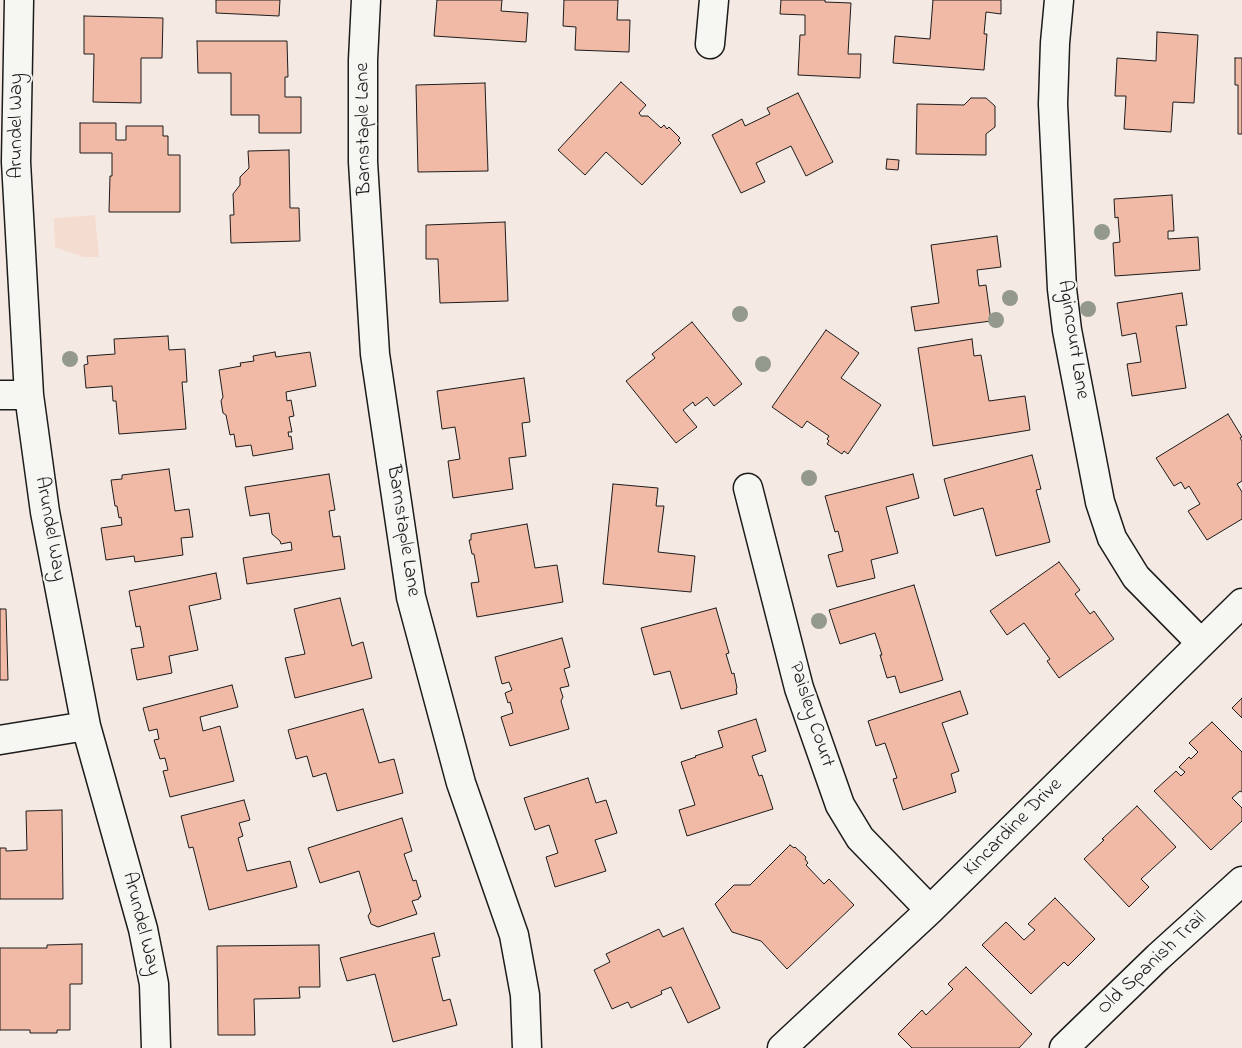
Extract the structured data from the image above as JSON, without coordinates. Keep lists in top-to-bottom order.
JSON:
{
  "streets": {
    "street": [
      "Arundel Way",
      "Barnstaple Lane",
      "Agincourt Lane",
      "Paisley Court",
      "Kincardine Drive",
      "Old Spanish Trail"
    ]
  },
  "crossings": [
    ["Agincourt Lane", "Kincardine Drive"],
    ["Paisley Court", "Kincardine Drive"]
  ]
}
